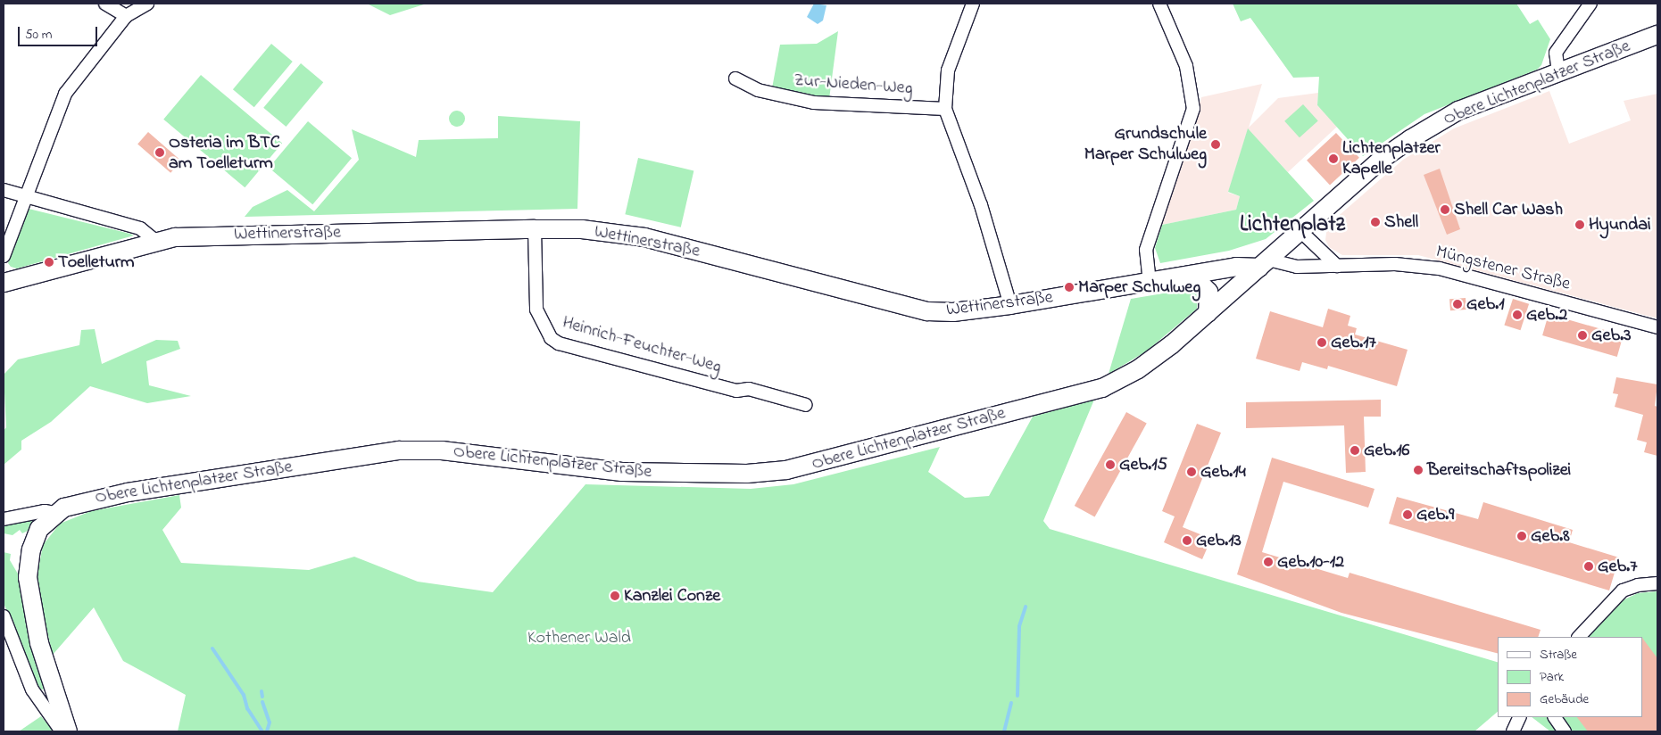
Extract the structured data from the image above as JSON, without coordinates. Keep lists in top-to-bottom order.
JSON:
{
  "streets": {
    "main road": ["Obere Lichtenplatzer Straße", "Wettinerstraße"],
    "street": ["Zur-Nieden-Weg", "Müngstener Straße", "Heinrich-Feuchter-Weg"]
  },
  "crossings": [
    ["Obere Lichtenplatzer Straße", "Wettinerstraße"],
    ["Obere Lichtenplatzer Straße", "Müngstener Straße"],
    ["Wettinerstraße", "Müngstener Straße"],
    ["Wettinerstraße", "Heinrich-Feuchter-Weg"]
  ],
  "districts": ["Lichtenplatz"],
  "parks": ["Kothener Wald"],
  "places": [
    "Grundschule Marper Schulweg",
    "Osteria im BTC am Toelleturm",
    "Lichtenplatzer Kapelle",
    "Shell Car Wash",
    "Shell",
    "Hyundai",
    "Toelleturm",
    "Marper Schulweg",
    "Geb.1",
    "Geb.2",
    "Geb.3",
    "Geb.17",
    "Geb.16",
    "Geb.15",
    "Bereitschaftspolizei",
    "Geb.14",
    "Geb.9",
    "Geb.8",
    "Geb.13",
    "Geb.10-12",
    "Geb.7",
    "Kanzlei Conze"
  ],
  "legend": ["Straße", "Park", "Gebäude"],
  "scale_bar": "50 m"
}
